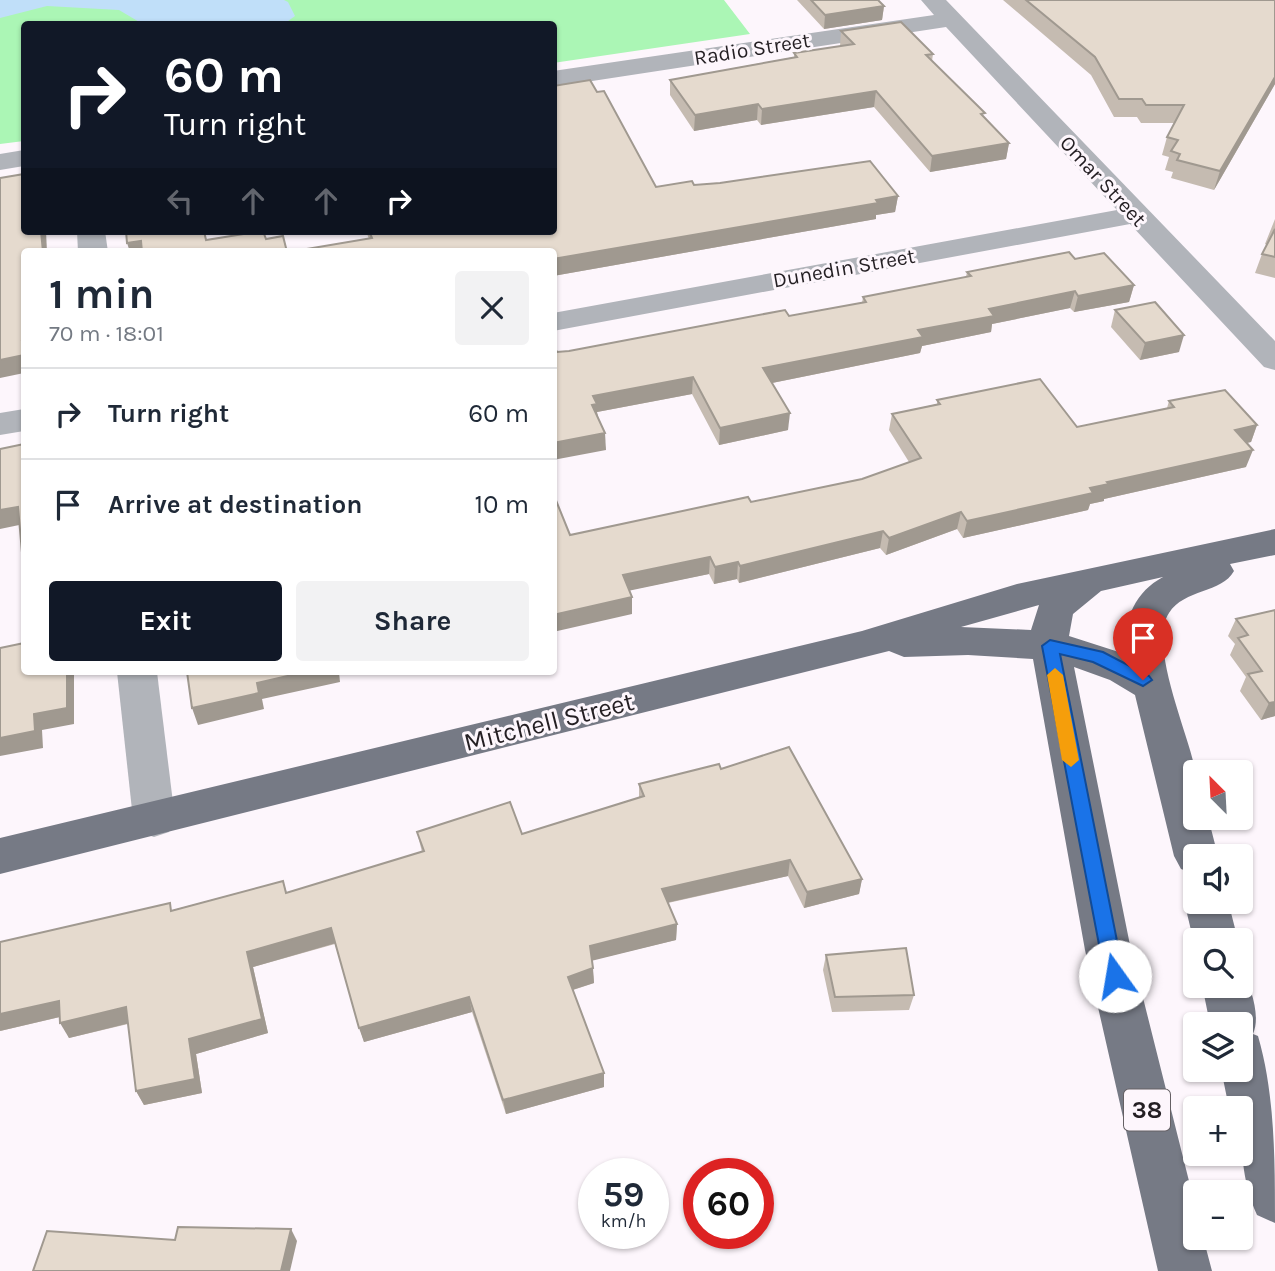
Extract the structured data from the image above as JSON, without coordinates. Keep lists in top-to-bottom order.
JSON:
{
  "streets": {
    "main road": ["Mitchell Street", "38"],
    "street": ["Radio Street", "Omar Street", "Dunedin Street"]
  },
  "crossings": [
    ["Radio Street", "Omar Street"],
    ["Omar Street", "Dunedin Street"],
    ["Mitchell Street", "38"]
  ],
  "north": "top left",
  "page": {
    "turn": ["60 m", "Turn right"],
    "heading": ["1 min", "70 m · 18:01"],
    "list": [
      {
        "name": "Turn right",
        "value": "60 m"
      },
      {
        "name": "Arrive at destination",
        "value": "10 m"
      }
    ],
    "buttons": ["Exit", "Share"],
    "map_buttons": ["+", "−"],
    "speed": "59 km/h",
    "limit": "60"
  }
}
